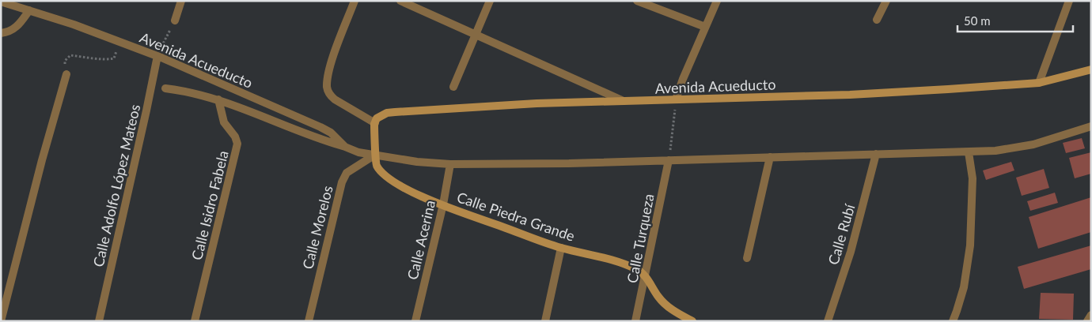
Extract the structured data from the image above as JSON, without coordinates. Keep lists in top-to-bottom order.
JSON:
{
  "streets": {
    "street": [
      "Avenida Acueducto",
      "Calle Adolfo López Mateos",
      "Calle Isidro Fabela",
      "Calle Piedra Grande",
      "Calle Morelos",
      "Calle Rubí",
      "Calle Turqueza",
      "Calle Acerina"
    ]
  },
  "crossings": [
    ["Avenida Acueducto", "Calle Adolfo López Mateos"],
    ["Avenida Acueducto", "Calle Piedra Grande"],
    ["Avenida Acueducto", "Calle Morelos"],
    ["Avenida Acueducto", "Calle Rubí"],
    ["Avenida Acueducto", "Calle Turqueza"],
    ["Avenida Acueducto", "Calle Acerina"],
    ["Calle Piedra Grande", "Calle Morelos"],
    ["Calle Piedra Grande", "Calle Turqueza"],
    ["Calle Piedra Grande", "Calle Acerina"]
  ],
  "scale_bar": "50 m"
}
